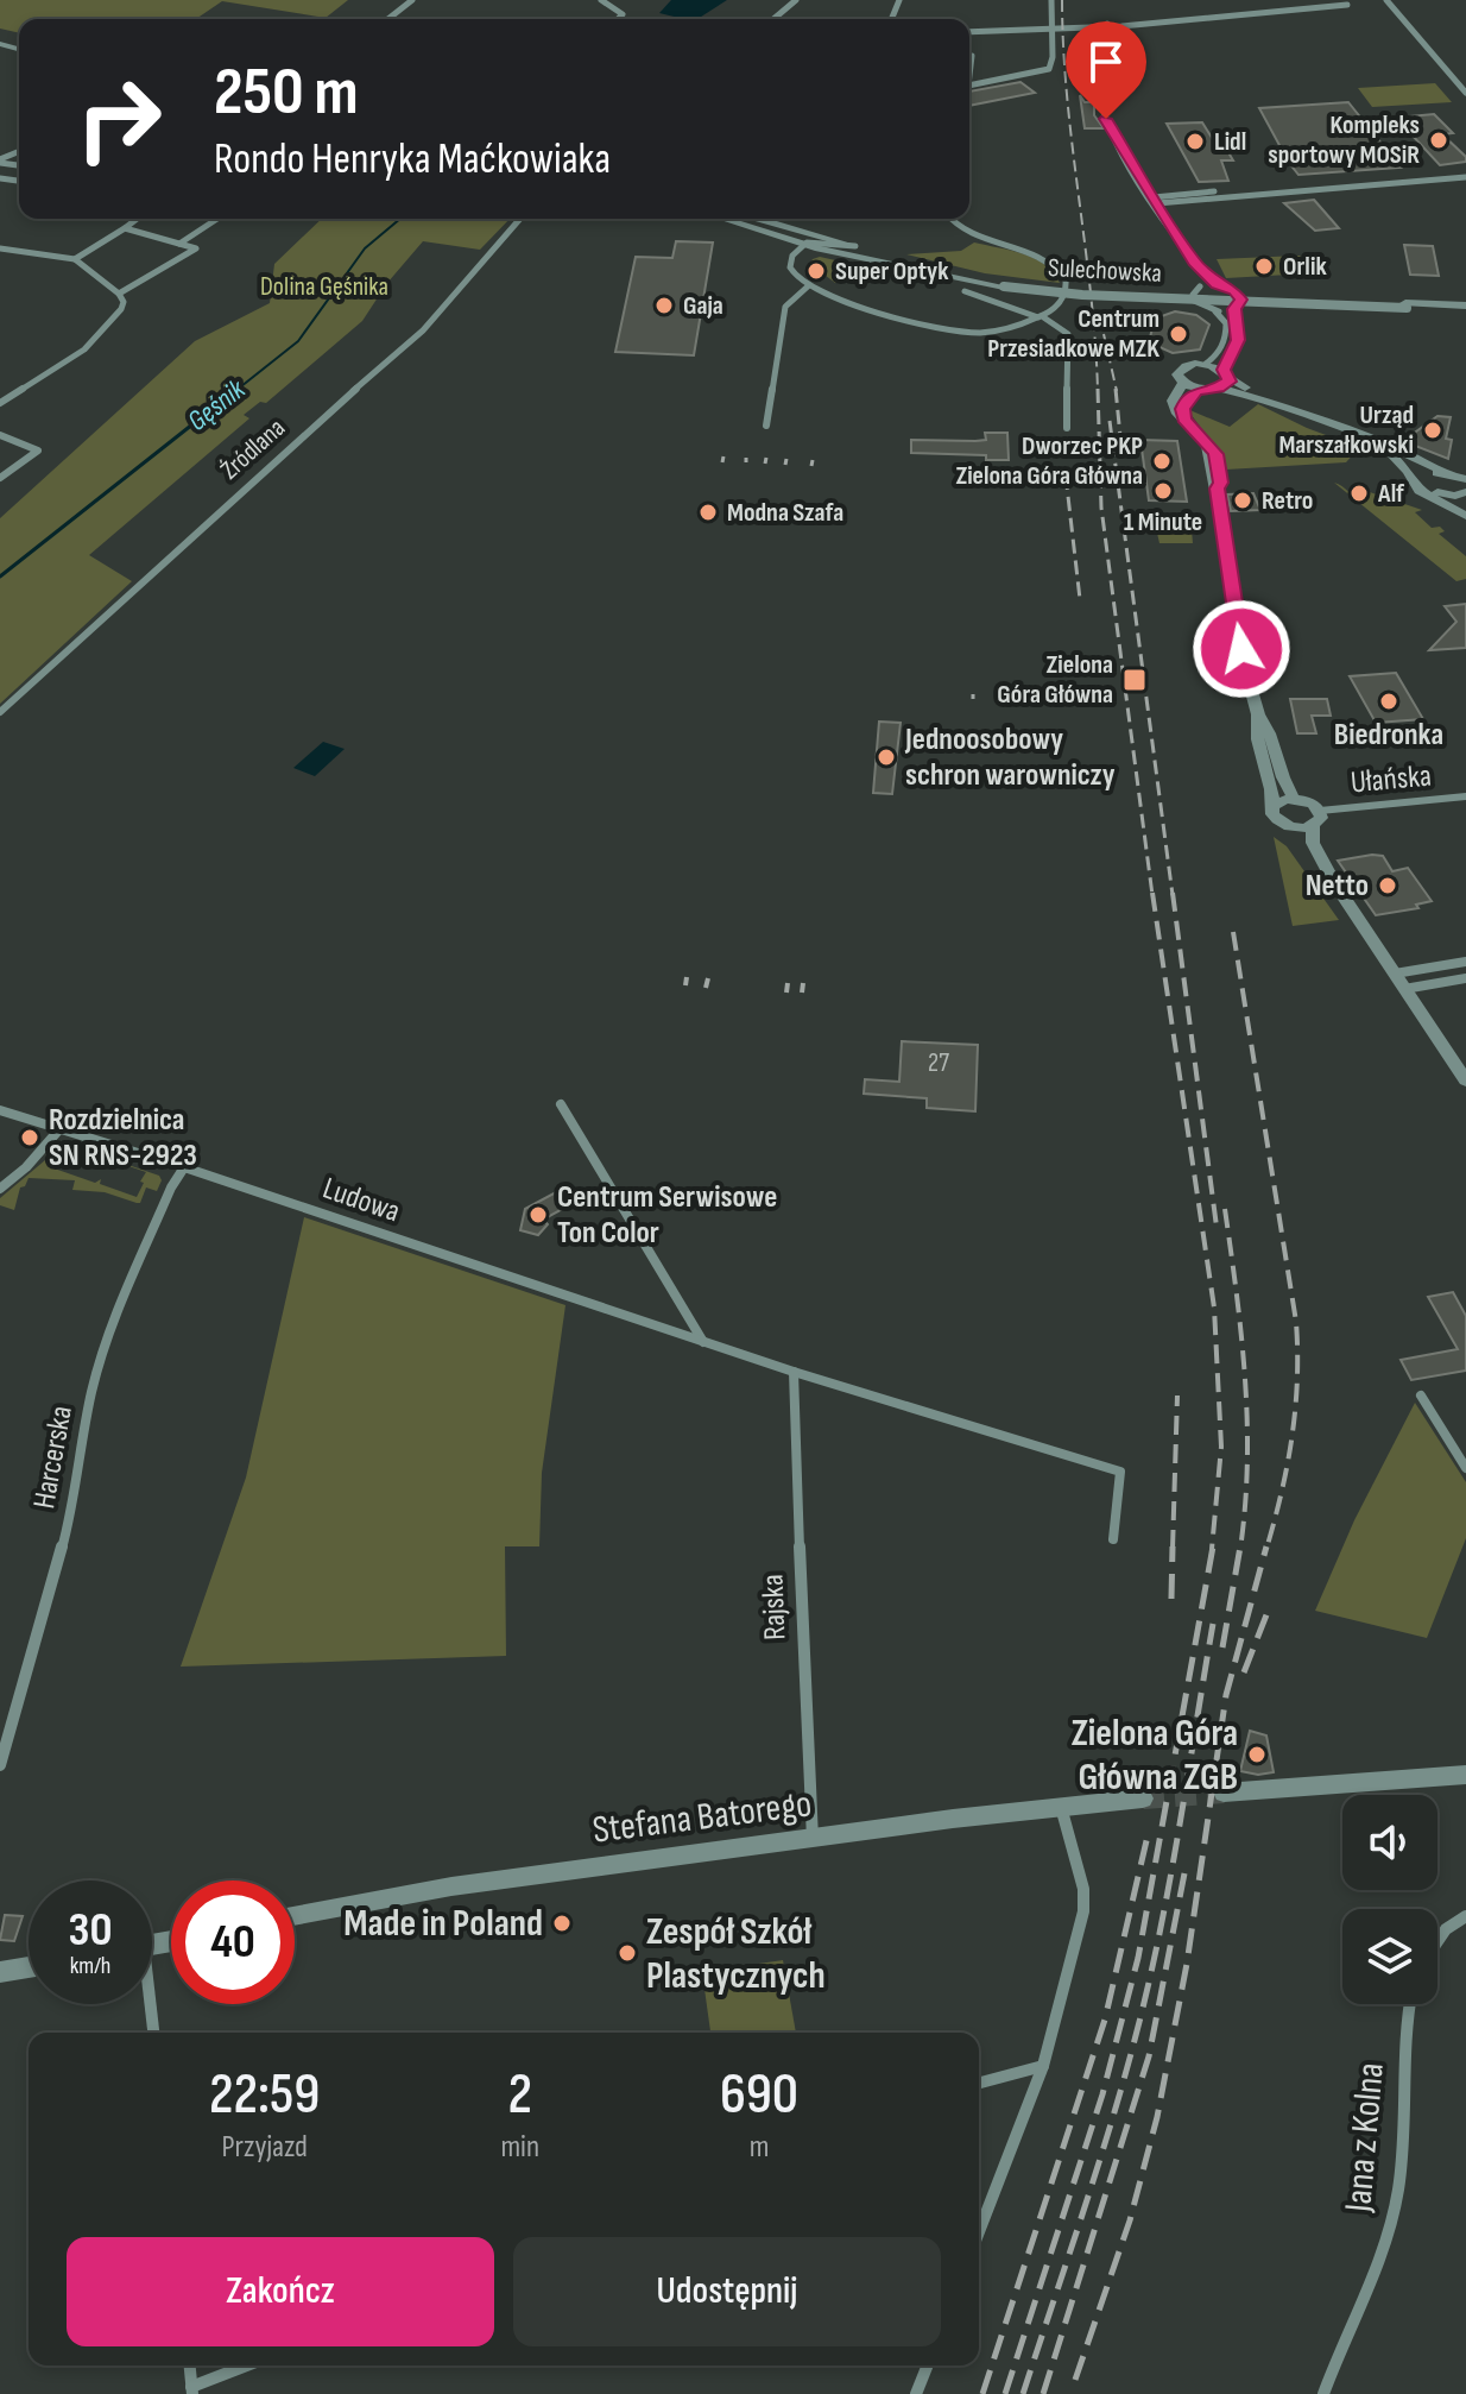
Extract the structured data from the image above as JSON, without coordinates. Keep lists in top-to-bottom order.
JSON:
{
  "streets": {
    "street": [
      "Sulechowska",
      "Źródlana",
      "Ułańska",
      "Ludowa",
      "Harcerska",
      "Rajska",
      "Stefana Batorego",
      "Jana z Kolna"
    ]
  },
  "crossings": [
    ["Ludowa", "Harcerska"],
    ["Ludowa", "Rajska"],
    ["Rajska", "Stefana Batorego"]
  ],
  "water": ["Gęśnik"],
  "parks": ["Dolina Gęśnika"],
  "places": {
    "other": [
      "Kompleks sportowy MOSiR",
      "Lidl",
      "Orlik",
      "Super Optyk",
      "Gaja",
      "Centrum Przesiadkowe MZK",
      "Urząd Marszałkowski",
      "Dworzec PKP Zielona Góra Główna",
      "1 Minute",
      "Alf",
      "Retro",
      "Modna Szafa",
      "Biedronka",
      "Jednoosobowy schron warowniczy",
      "Netto",
      "Rozdzielnica SN RNS-2923",
      "Centrum Serwisowe Ton Color",
      "Zielona Góra Główna ZGB",
      "Made in Poland",
      "Zespół Szkół Plastycznych"
    ],
    "transit": ["Zielona Góra Główna"]
  },
  "house_numbers": ["27"],
  "page": {
    "turn": ["250 m", "Rondo Henryka Maćkowiaka"],
    "speed": "30 km/h",
    "limit": "40",
    "eta": [
      "22:59",
      "Przyjazd",
      "2",
      "min",
      "690",
      "m"
    ],
    "buttons": ["Zakończ", "Udostępnij"]
  }
}
